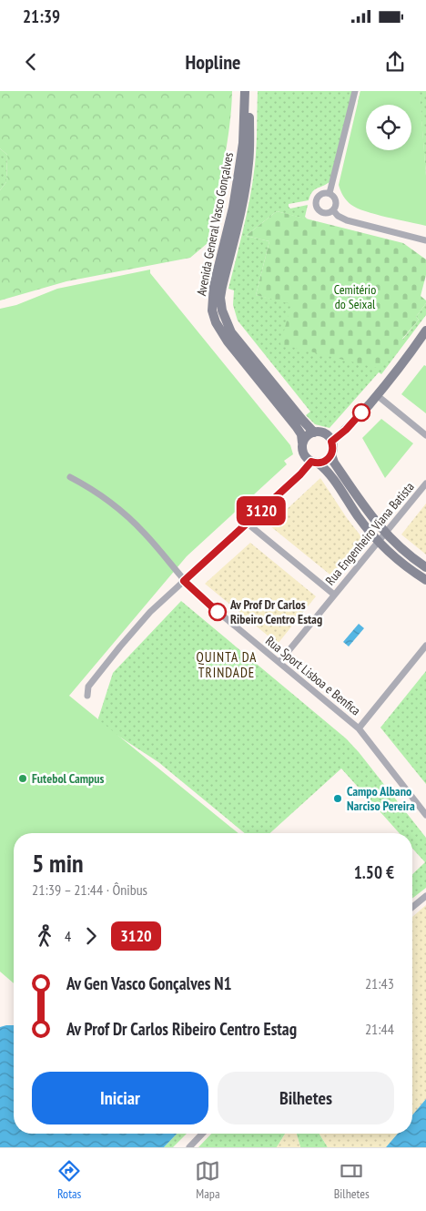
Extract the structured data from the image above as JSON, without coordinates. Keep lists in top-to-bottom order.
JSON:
{
  "streets": {
    "main road": ["Avenida General Vasco Gonçalves"],
    "street": ["Rua Engenheiro Viana Batista", "Rua Sport Lisboa e Benfica"]
  },
  "crossings": [
    ["Rua Engenheiro Viana Batista", "Rua Sport Lisboa e Benfica"]
  ],
  "districts": ["QUINTA DA TRINDADE"],
  "parks": ["Cemitério do Seixal"],
  "places": ["Av Prof Dr Carlos Ribeiro Centro Estag", "Futebol Campus", "Campo Albano Narciso Pereira"],
  "lines": ["bus line 3120"],
  "page": {
    "status": "21:39",
    "header": "Hopline",
    "on_map": "3120",
    "heading": ["5 min", "21:39 – 21:44 · Ônibus", "1.50 €"],
    "legs": ["4", "3120"],
    "list": [
      {
        "name": "Av Gen Vasco Gonçalves N1",
        "value": "21:43"
      },
      {
        "name": "Av Prof Dr Carlos Ribeiro Centro Estag",
        "value": "21:44"
      }
    ],
    "buttons": ["Iniciar", "Bilhetes"],
    "tabs": ["Rotas", "Mapa", "Bilhetes"]
  }
}
